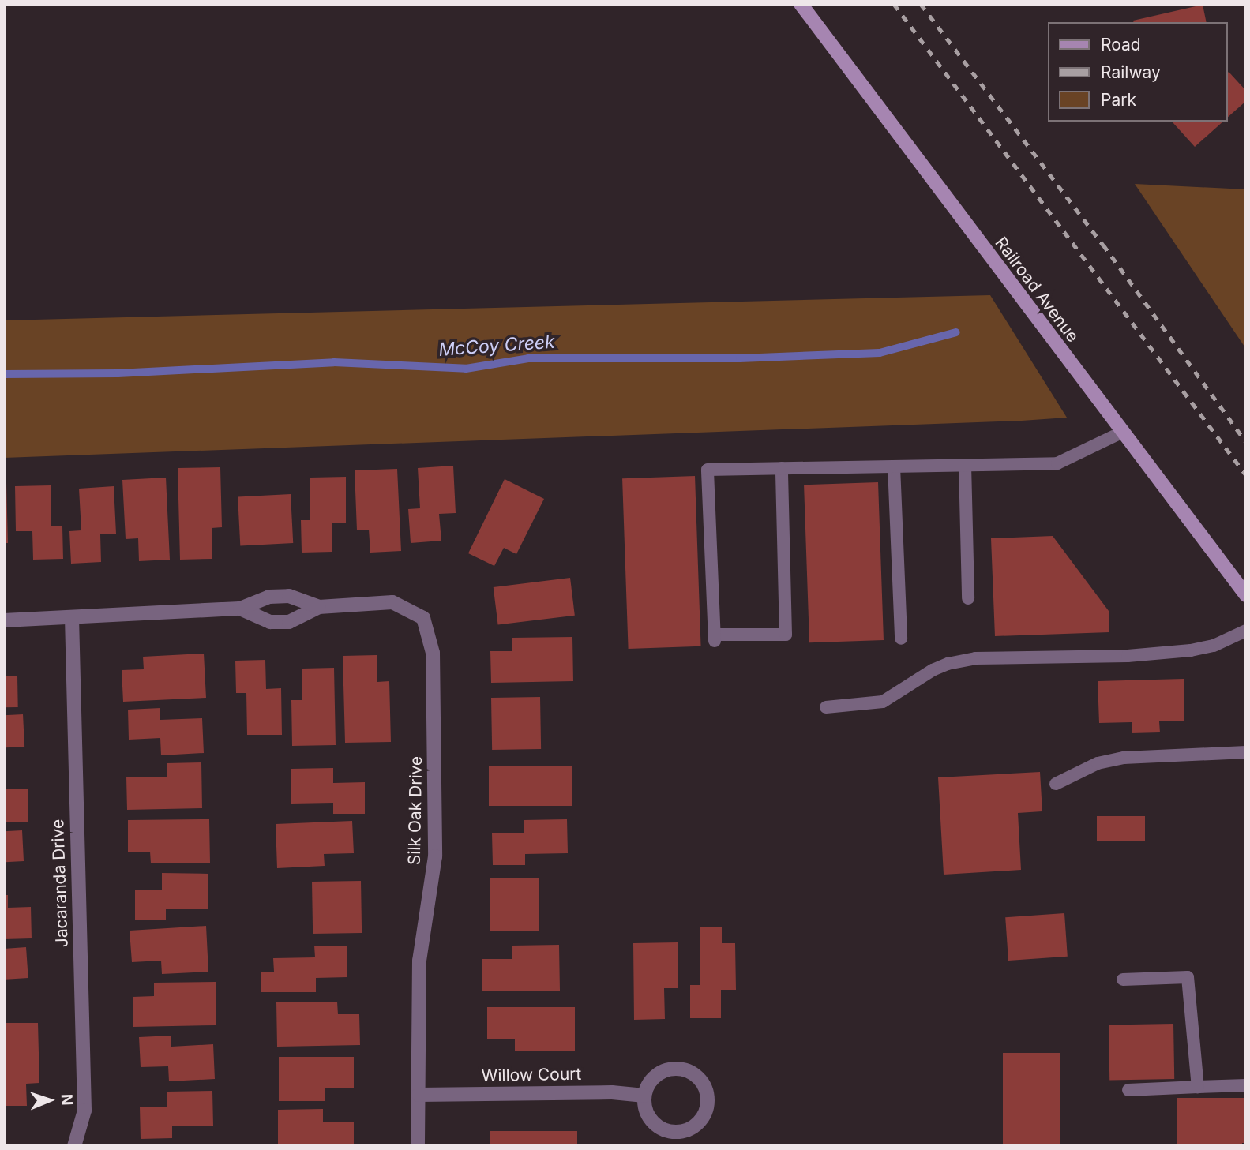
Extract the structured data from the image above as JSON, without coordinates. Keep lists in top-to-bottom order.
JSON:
{
  "streets": {
    "main road": ["Railroad Avenue"],
    "street": ["Silk Oak Drive", "Jacaranda Drive", "Willow Court"]
  },
  "crossings": [
    ["Silk Oak Drive", "Jacaranda Drive"],
    ["Silk Oak Drive", "Willow Court"]
  ],
  "water": ["McCoy Creek"],
  "legend": ["Road", "Railway", "Park"],
  "north": "right"
}
